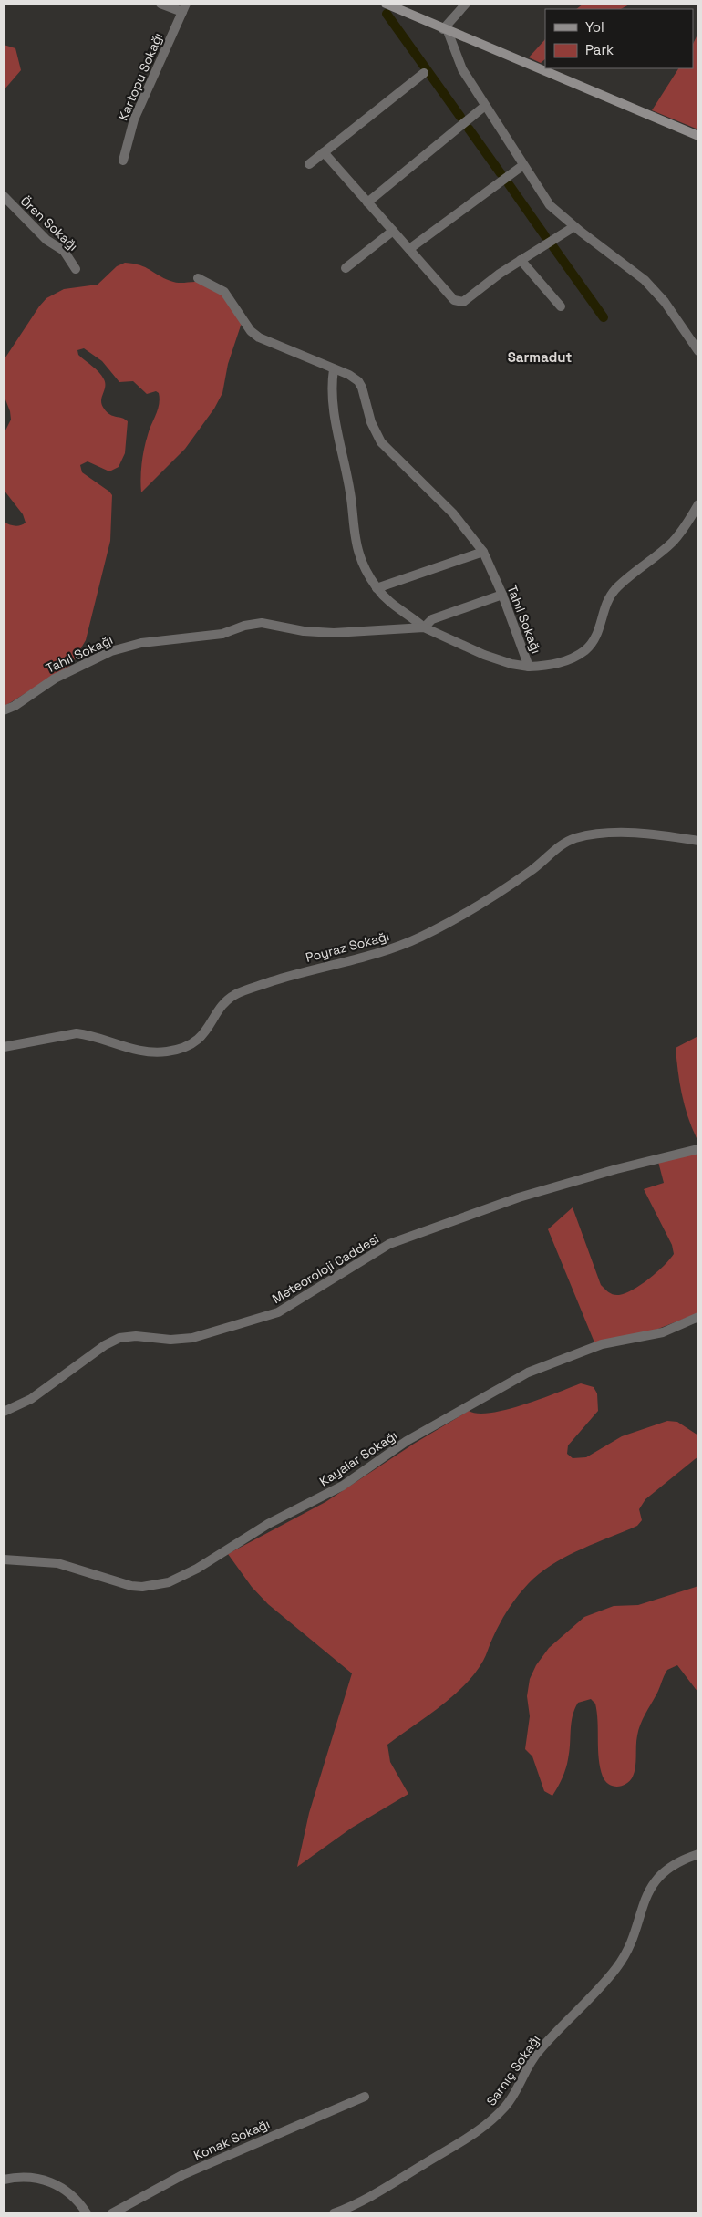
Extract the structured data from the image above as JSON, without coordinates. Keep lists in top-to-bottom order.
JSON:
{
  "streets": {
    "street": [
      "Kartopu Sokağı",
      "Ören Sokağı",
      "Tahıl Sokağı",
      "Poyraz Sokağı",
      "Meteoroloji Caddesi",
      "Kayalar Sokağı",
      "Sarnıç Sokağı",
      "Konak Sokağı"
    ]
  },
  "districts": ["Sarmadut"],
  "legend": ["Yol", "Park"]
}
